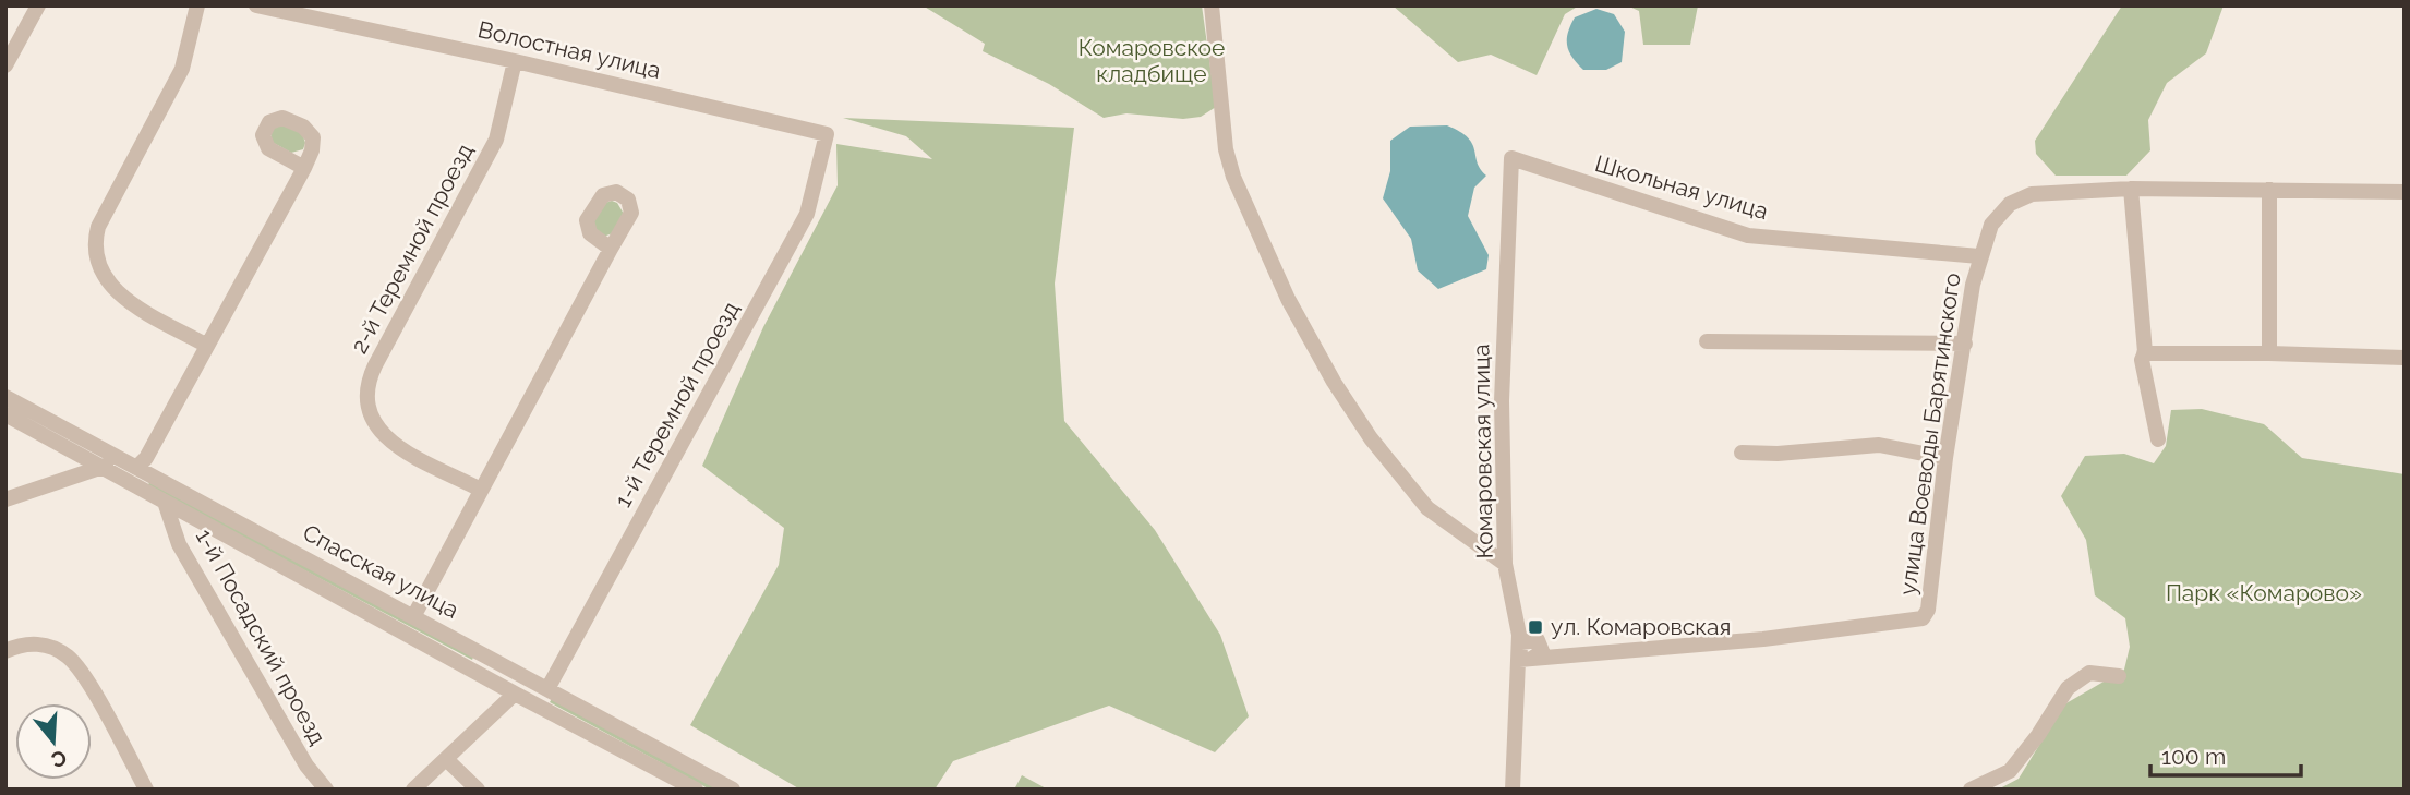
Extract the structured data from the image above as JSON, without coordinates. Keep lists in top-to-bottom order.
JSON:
{
  "streets": {
    "street": [
      "Волостная улица",
      "Школьная улица",
      "2-й Теремной проезд",
      "1-й Теремной проезд",
      "улица Воеводы Барятинского",
      "Комаровская улица",
      "Спасская улица",
      "1-й Посадский проезд"
    ]
  },
  "crossings": [
    ["Волостная улица", "2-й Теремной проезд"],
    ["Волостная улица", "1-й Теремной проезд"],
    ["Школьная улица", "улица Воеводы Барятинского"],
    ["Школьная улица", "Комаровская улица"],
    ["1-й Теремной проезд", "Спасская улица"],
    ["улица Воеводы Барятинского", "Комаровская улица"],
    ["Спасская улица", "1-й Посадский проезд"]
  ],
  "parks": ["Комаровское кладбище", "Парк «Комарово»"],
  "places": {
    "transit": ["ул. Комаровская"]
  },
  "scale_bar": "100 m",
  "north": "bottom"
}
